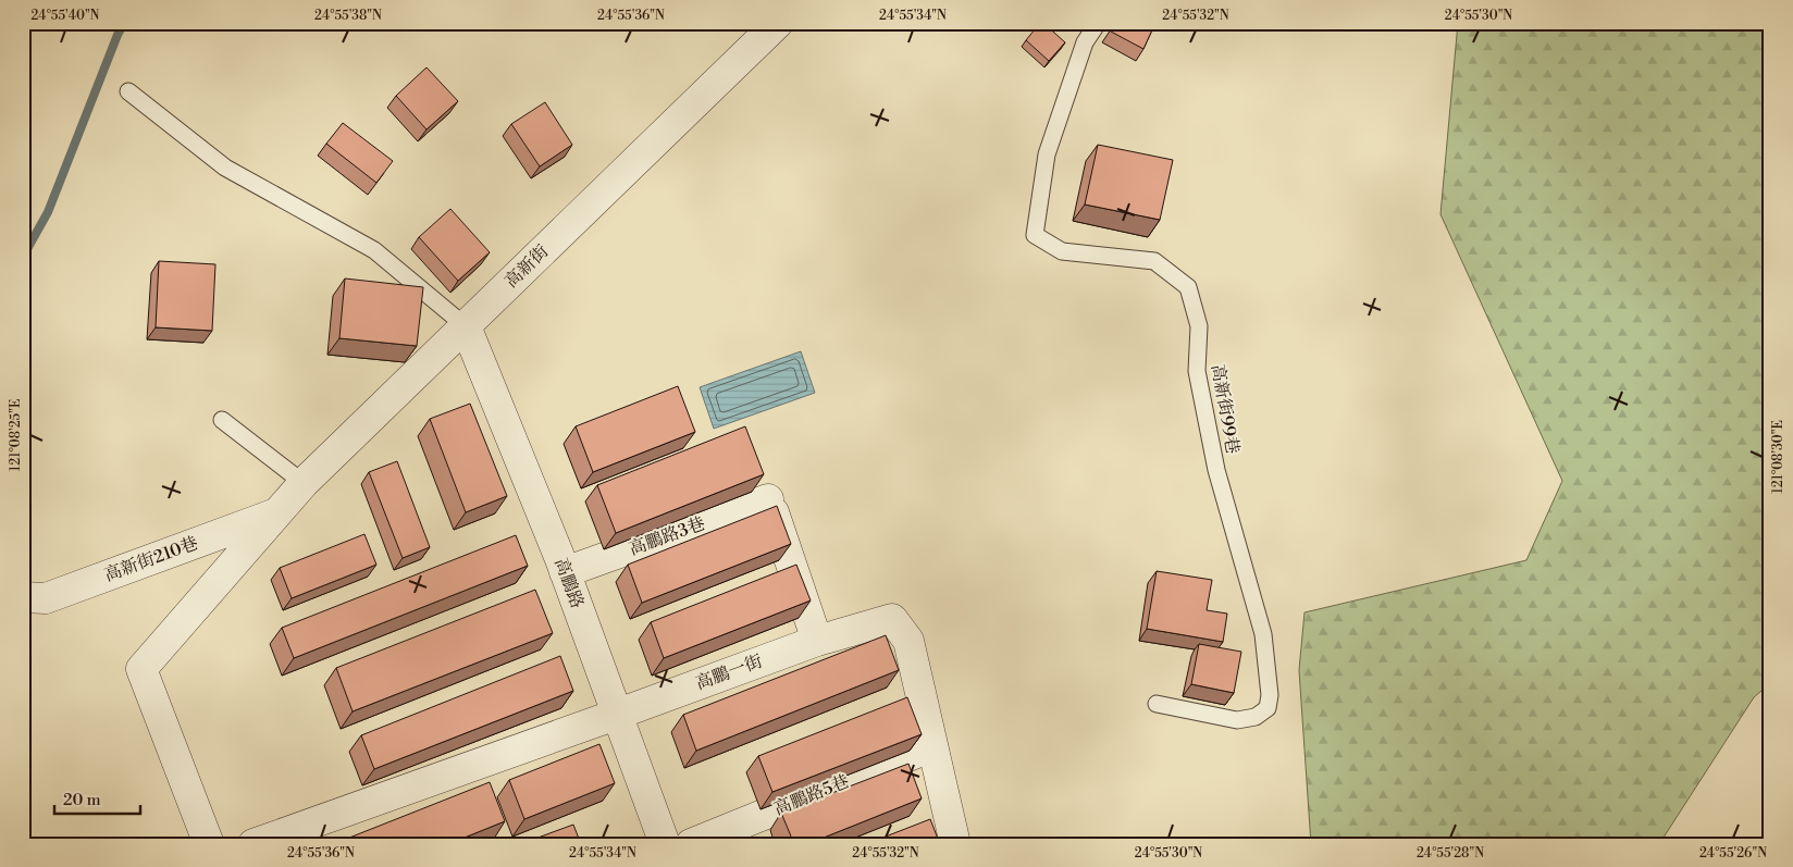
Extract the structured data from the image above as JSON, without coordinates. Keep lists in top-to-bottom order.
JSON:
{
  "streets": {
    "street": [
      "高新街",
      "高鵬路3巷",
      "高新街210巷",
      "高鵬路",
      "高鵬一街",
      "高鵬路5巷"
    ],
    "lane": ["高新街99巷"]
  },
  "crossings": [
    ["高新街", "高新街210巷"],
    ["高新街", "高鵬路"],
    ["高鵬路3巷", "高鵬路"],
    ["高鵬路", "高鵬一街"],
    ["高鵬一街", "高鵬路5巷"]
  ],
  "scale_bar": "20 m",
  "coordinates": [
    "24°55'40\"N",
    "24°55'38\"N",
    "24°55'36\"N",
    "24°55'34\"N",
    "24°55'32\"N",
    "24°55'30\"N",
    "121°08'25\"E",
    "121°08'30\"E",
    "24°55'28\"N",
    "24°55'26\"N"
  ]
}
